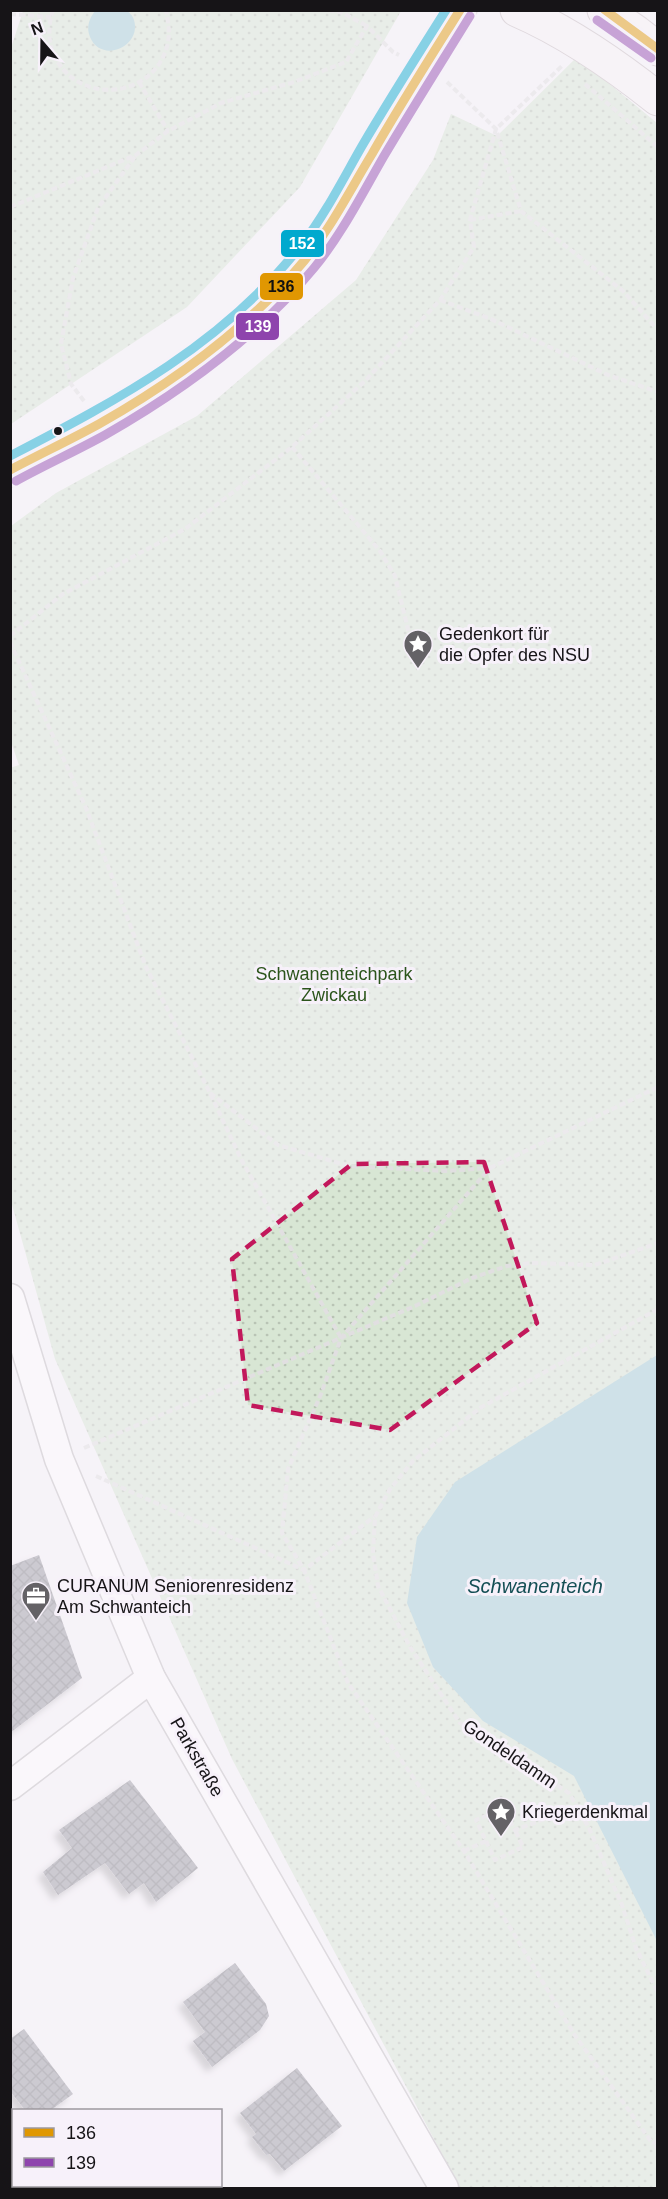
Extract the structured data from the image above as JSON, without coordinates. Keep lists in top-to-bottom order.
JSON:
{
  "streets": {
    "street": ["Parkstraße"],
    "path": ["Gondeldamm"]
  },
  "water": ["Schwanenteich"],
  "parks": ["Schwanenteichpark Zwickau"],
  "places": {
    "place": ["Gedenkort für die Opfer des NSU", "Kriegerdenkmal"],
    "office": ["CURANUM Seniorenresidenz Am Schwanteich"]
  },
  "lines": ["transit line 136", "transit line 152", "transit line 139"],
  "legend": ["136", "139"],
  "north": "top"
}
